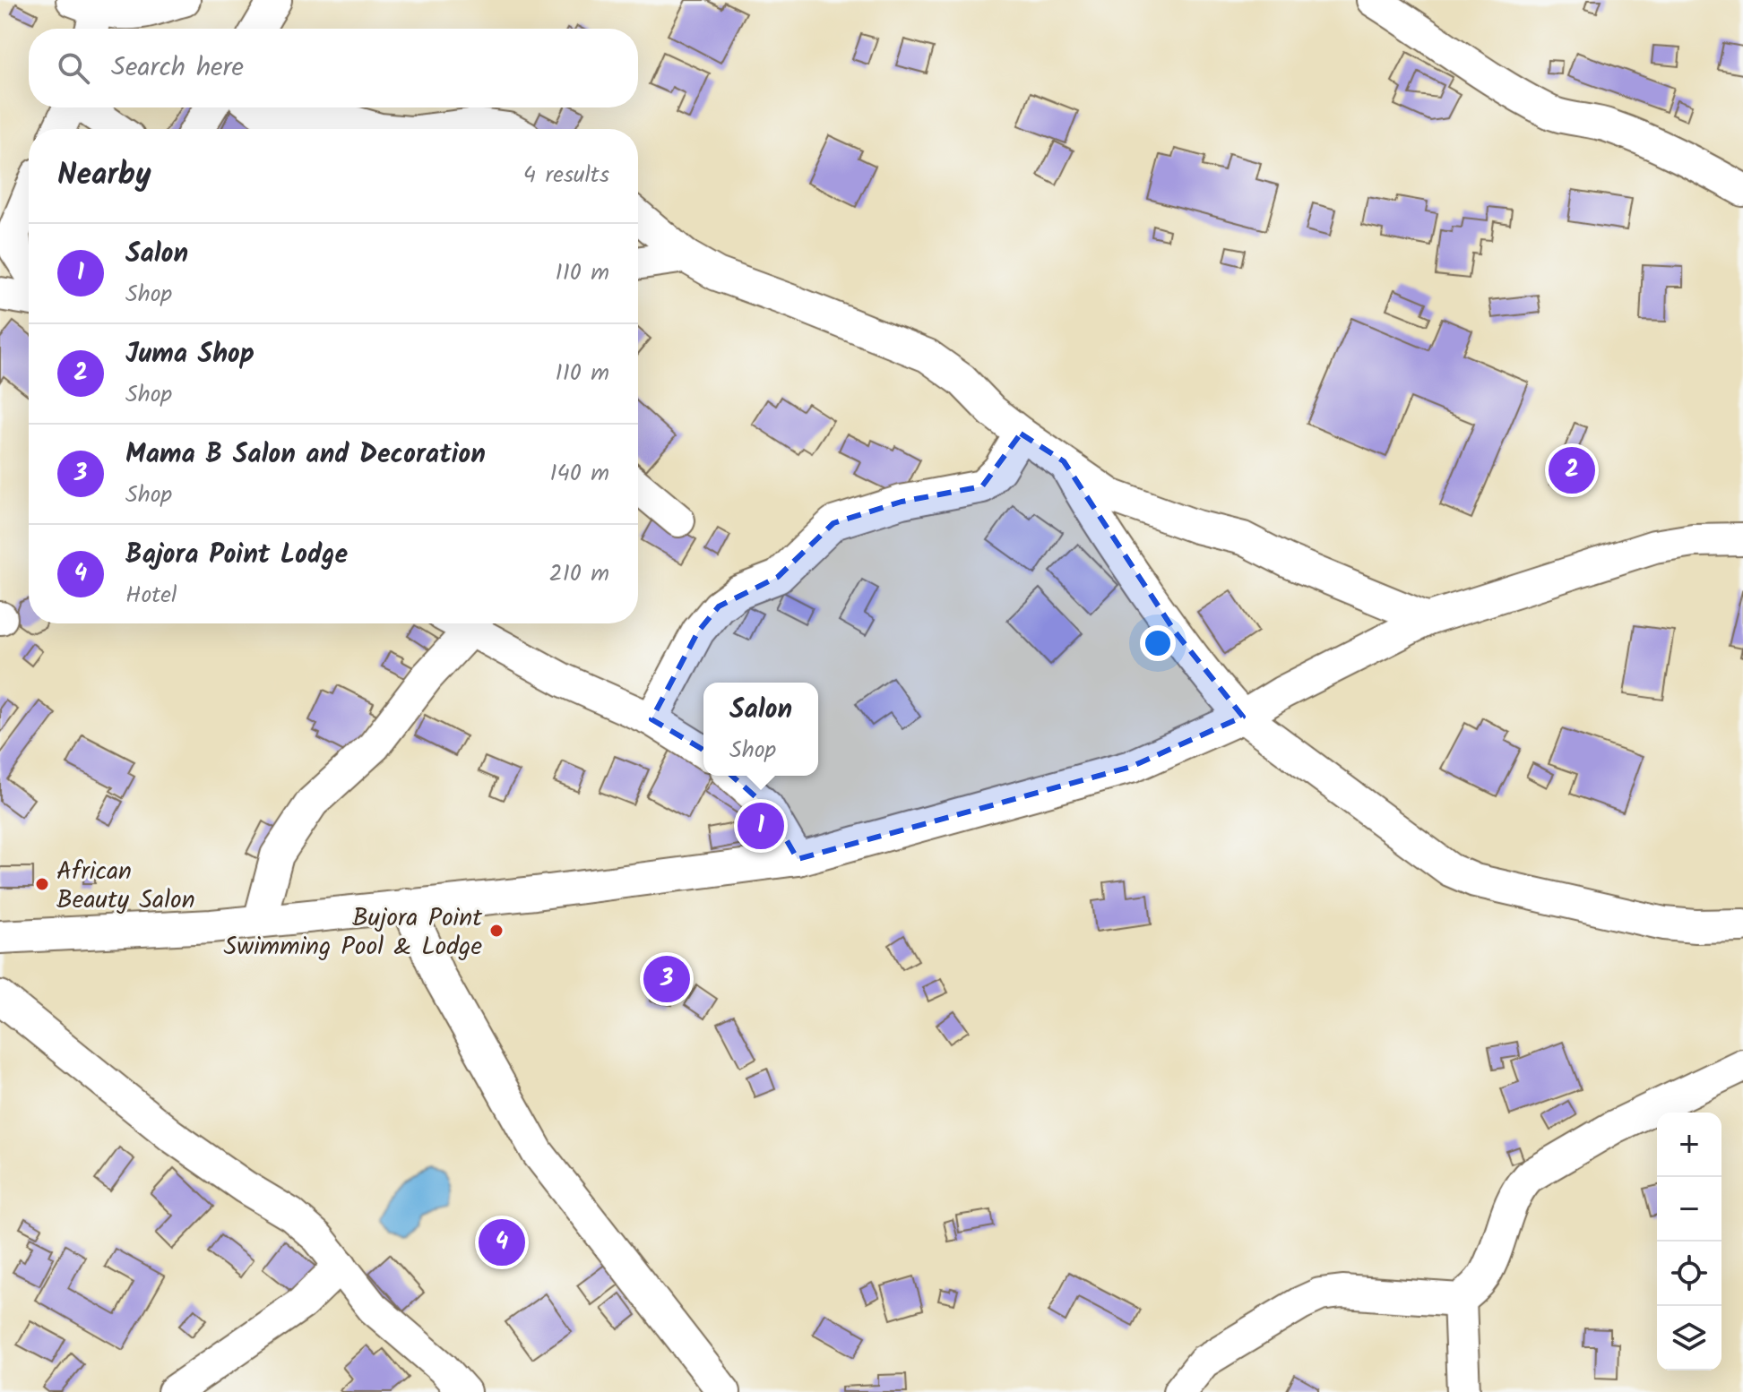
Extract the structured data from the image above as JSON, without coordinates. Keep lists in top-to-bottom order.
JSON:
{
  "places": ["African Beauty Salon", "Bujora Point Swimming Pool & Lodge"],
  "page": {
    "search": "Search here",
    "heading": ["Nearby", "4 results"],
    "list": [
      {
        "mark": "1",
        "name": "Salon",
        "note": "Shop",
        "value": "110 m"
      },
      {
        "mark": "2",
        "name": "Juma Shop",
        "note": "Shop",
        "value": "110 m"
      },
      {
        "mark": "3",
        "name": "Mama B Salon and Decoration",
        "note": "Shop",
        "value": "140 m"
      },
      {
        "mark": "4",
        "name": "Bajora Point Lodge",
        "note": "Hotel",
        "value": "210 m"
      }
    ],
    "pins": [
      "2",
      "1",
      "3",
      "4"
    ],
    "popup": ["Salon", "Shop"],
    "map_buttons": ["+", "−"]
  }
}
